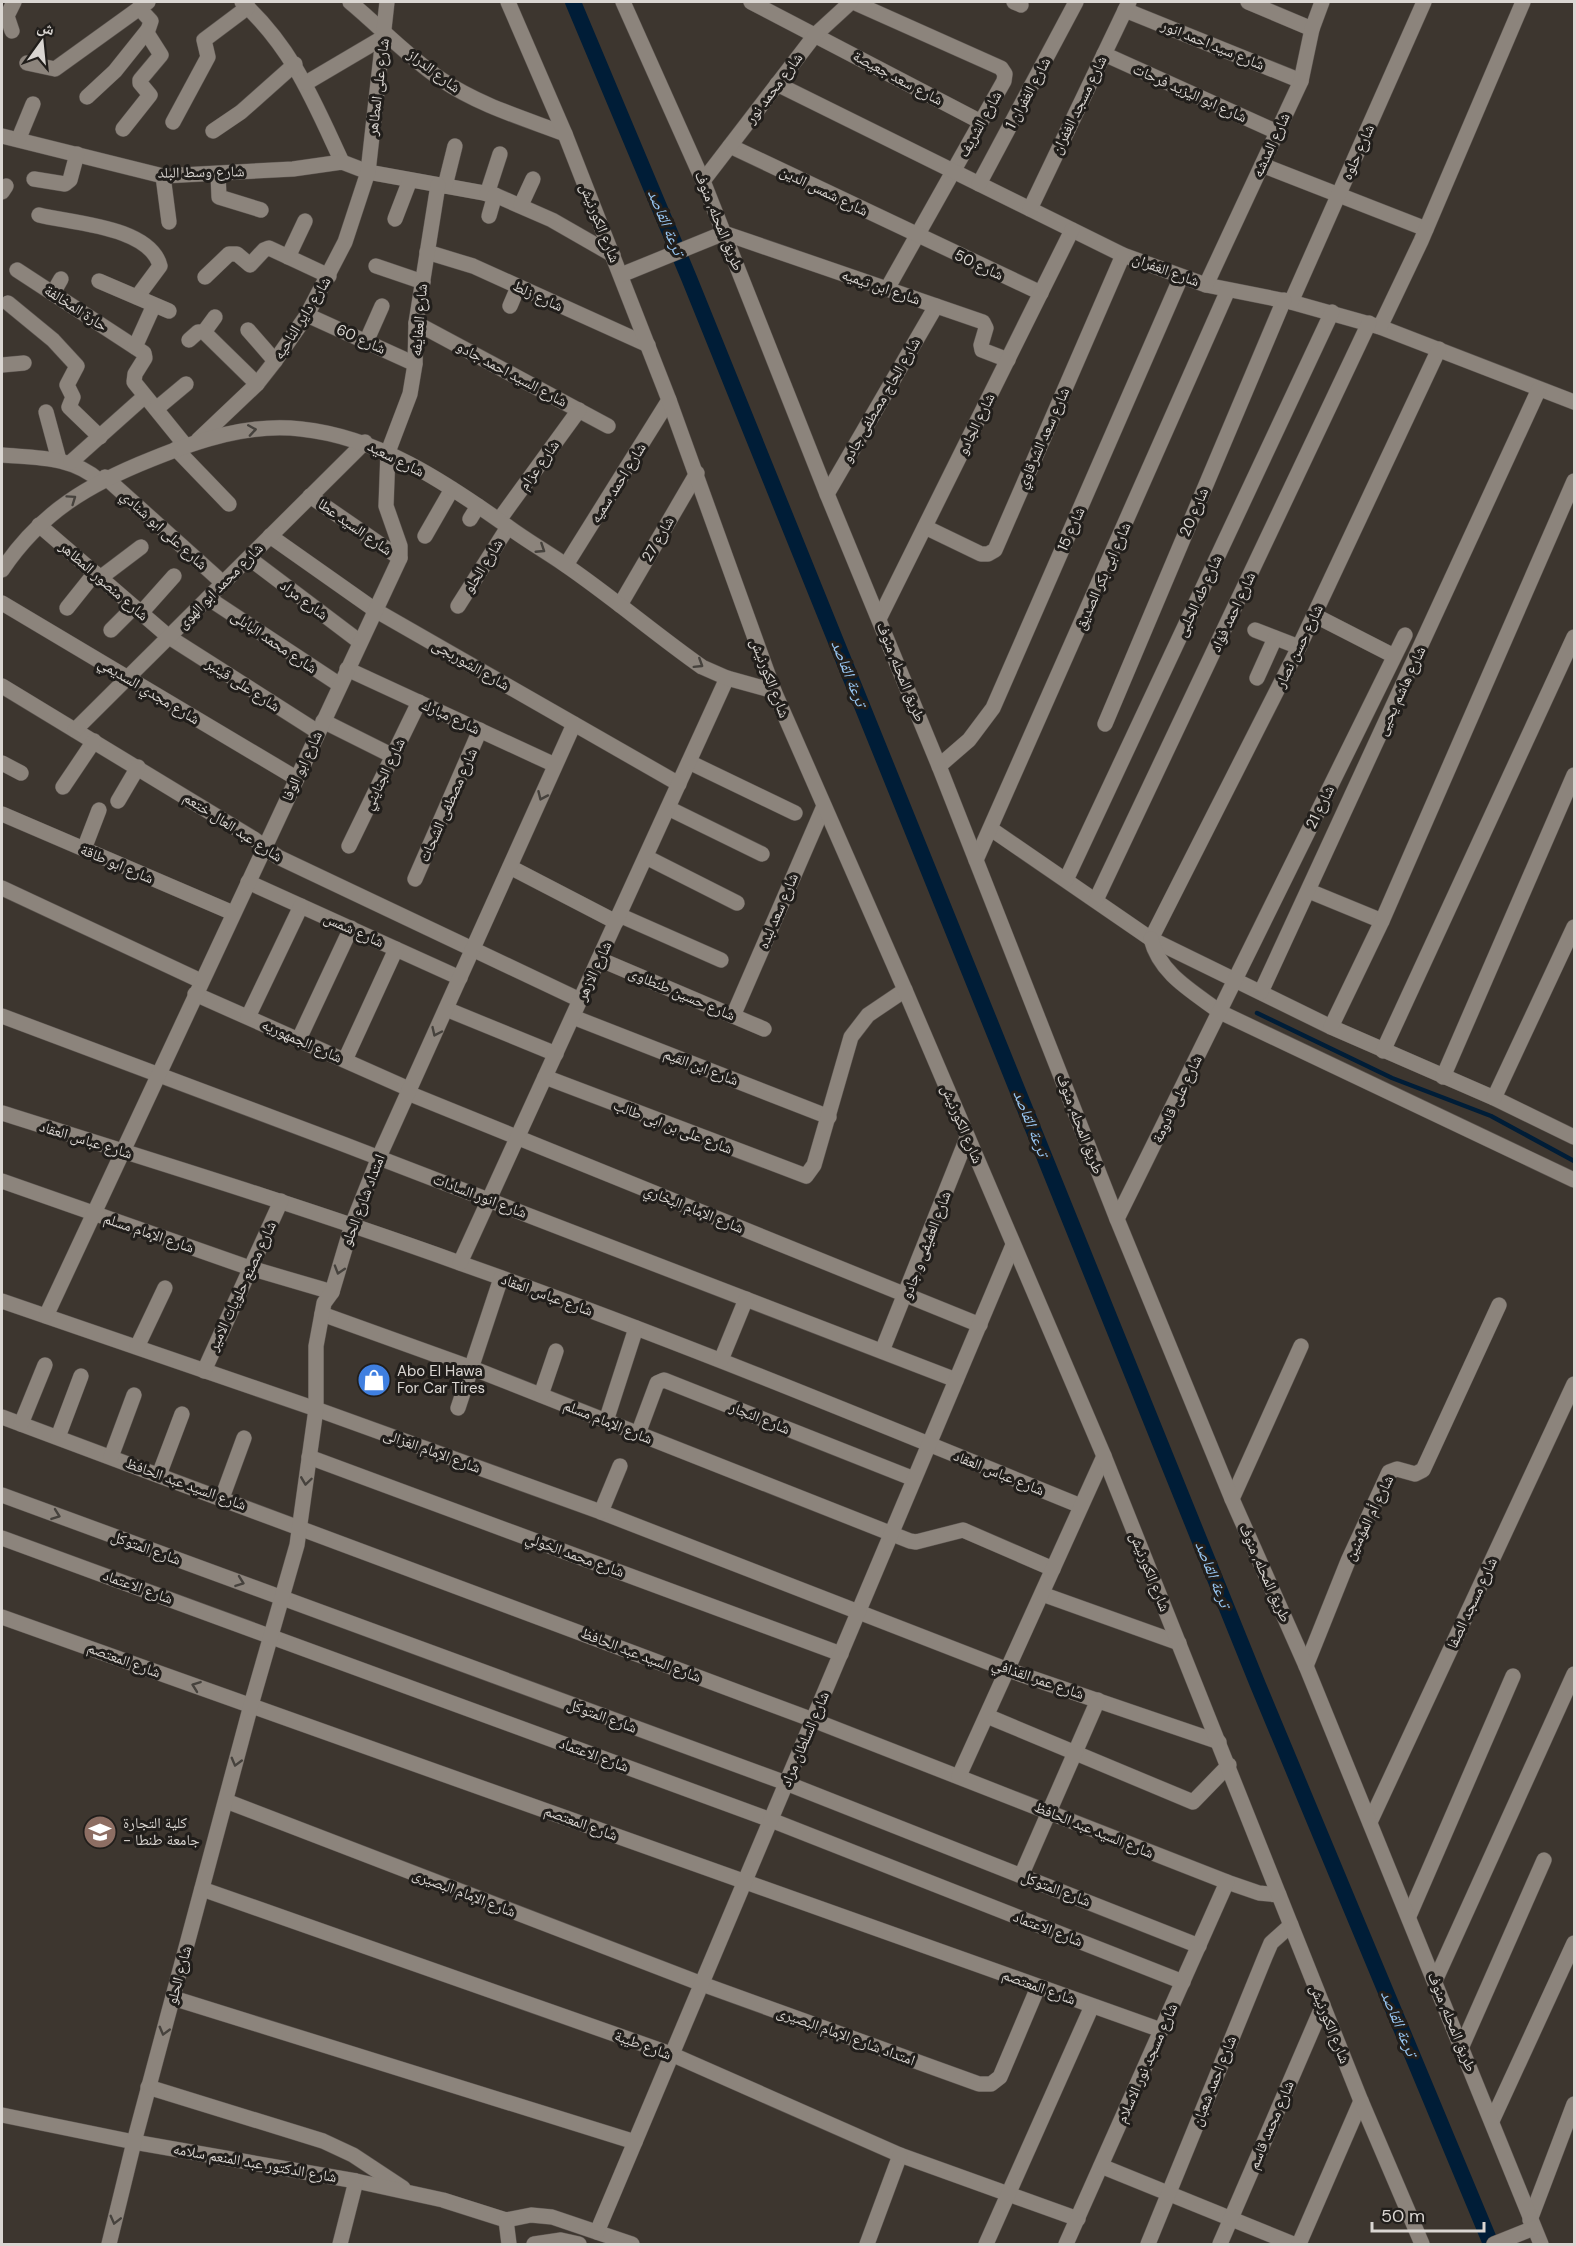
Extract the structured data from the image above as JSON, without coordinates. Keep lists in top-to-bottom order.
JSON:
{
  "streets": {
    "street": [
      "شارع سيد احمد انور",
      "شارع الدراز",
      "شارع سعد جعيصة",
      "شارع على المطاهر",
      "شارع محمد نور",
      "شارع الغفران 1",
      "شارع ابو اليزيد فرحات",
      "شارع مسجد الغفران",
      "شارع الشريف",
      "شارع المدشه",
      "شارع حلوه",
      "شارع وسط البلد",
      "شارع شمس الدين",
      "طريق المحله, منوف",
      "شارع الكورنيش",
      "شارع 50",
      "شارع الغفران",
      "شارع ابن تيميه",
      "شارع زلط",
      "حارة المخالفة",
      "شارع داير الناحيه",
      "شارع العفايفه",
      "شارع 60",
      "شارع السيد احمد جادو",
      "شارع الحاج مصطفى جادو",
      "شارع الجادو",
      "شارع سعد الشرقاوي",
      "شارع سعيد",
      "شارع عزام",
      "شارع احمد سميه",
      "شارع 20",
      "شارع السيد عطا",
      "شارع 15",
      "شارع على ابو شنادي",
      "شارع 27",
      "شارع الحلو",
      "شارع ابى بكر الصديق",
      "شارع منصور المطاهر",
      "شارع محمد ابو الهوى",
      "شارع طه الحلبى",
      "شارع مراد",
      "شارع احمد فؤاد",
      "شارع محمد البابلى",
      "شارع حسن نصار",
      "شارع الشوربجى",
      "شارع على قينبر",
      "شارع مجدي السديمي",
      "شارع هاشم يحيى",
      "شارع مبارك",
      "شارع ابو الوفا",
      "شارع الجنايني",
      "شارع مصطفى الشحات",
      "شارع 21",
      "شارع عبد العال ختعم",
      "شارع ابو طاقة",
      "شارع سعد لبده",
      "شارع شمس",
      "شارع الازهر",
      "شارع حسين طنطاوى",
      "شارع الجمهوريه",
      "شارع ابن القيم",
      "شارع على قادومة",
      "شارع على بن ابى طالب",
      "شارع عباس العقاد",
      "شارع انور السادات",
      "امتداد شارع الحلو",
      "شارع الإمام البخاري",
      "شارع الإمام مسلم",
      "شارع العفيفى و جادو",
      "شارع مصنع حلويات الامير",
      "شارع النجار",
      "شارع الإمام الغزالى",
      "شارع السيد عبد الحافظ",
      "شارع أم المؤمنين",
      "شارع المتوكل",
      "شارع محمد الخولي",
      "شارع الاعتماد",
      "شارع مسجد الصفا",
      "شارع المعتصم",
      "شارع عمر القذافي",
      "شارع السلطان مراد",
      "شارع الإمام البصيرى",
      "امتداد شارع الإمام البصيرى",
      "شارع طيبة",
      "شارع مسجد نور الاسلام",
      "شارع احمد شعبان",
      "شارع محمد قاسم",
      "شارع الدكتور عبد المنعم سلامه"
    ]
  },
  "crossings": [
    ["شارع سيد احمد انور", "شارع مسجد الغفران"],
    ["شارع سيد احمد انور", "شارع المدشه"],
    ["شارع الدراز", "شارع على المطاهر"],
    ["شارع الدراز", "شارع الكورنيش"],
    ["شارع سعد جعيصة", "شارع محمد نور"],
    ["شارع سعد جعيصة", "شارع الشريف"],
    ["شارع على المطاهر", "شارع وسط البلد"],
    ["شارع على المطاهر", "شارع داير الناحيه"],
    ["شارع محمد نور", "شارع الشريف"],
    ["شارع محمد نور", "شارع شمس الدين"],
    ["شارع محمد نور", "طريق المحله, منوف"],
    ["شارع محمد نور", "شارع الغفران"],
    ["شارع الغفران 1", "شارع الغفران"],
    ["شارع ابو اليزيد فرحات", "شارع مسجد الغفران"],
    ["شارع ابو اليزيد فرحات", "شارع المدشه"],
    ["شارع مسجد الغفران", "شارع الغفران"],
    ["شارع الشريف", "شارع شمس الدين"],
    ["شارع الشريف", "شارع 50"],
    ["شارع الشريف", "شارع الغفران"],
    ["شارع الشريف", "شارع ابن تيميه"],
    ["شارع المدشه", "شارع الغفران"],
    ["شارع حلوه", "شارع الغفران"],
    ["شارع حلوه", "شارع 20"],
    ["شارع وسط البلد", "شارع الكورنيش"],
    ["شارع وسط البلد", "شارع داير الناحيه"],
    ["شارع وسط البلد", "شارع العفايفه"],
    ["شارع شمس الدين", "شارع 50"],
    ["طريق المحله, منوف", "شارع ابن تيميه"],
    ["طريق المحله, منوف", "شارع الحاج مصطفى جادو"],
    ["طريق المحله, منوف", "شارع الجادو"],
    ["طريق المحله, منوف", "شارع 15"],
    ["طريق المحله, منوف", "شارع ابى بكر الصديق"],
    ["طريق المحله, منوف", "شارع على قادومة"],
    ["طريق المحله, منوف", "شارع أم المؤمنين"],
    ["طريق المحله, منوف", "شارع مسجد الصفا"],
    ["شارع الكورنيش", "شارع زلط"],
    ["شارع الكورنيش", "شارع سعيد"],
    ["شارع الكورنيش", "شارع احمد سميه"],
    ["شارع الكورنيش", "شارع 27"],
    ["شارع الكورنيش", "شارع سعد لبده"],
    ["شارع الكورنيش", "شارع العفيفى و جادو"],
    ["شارع الكورنيش", "شارع السيد عبد الحافظ"],
    ["شارع الكورنيش", "شارع عمر القذافي"],
    ["شارع الكورنيش", "شارع السلطان مراد"],
    ["شارع الكورنيش", "شارع احمد شعبان"],
    ["شارع الكورنيش", "شارع محمد قاسم"],
    ["شارع 50", "شارع الجادو"],
    ["شارع الغفران", "شارع الجادو"],
    ["شارع الغفران", "شارع سعد الشرقاوي"],
    ["شارع الغفران", "شارع 20"],
    ["شارع الغفران", "شارع 15"],
    ["شارع الغفران", "شارع ابى بكر الصديق"],
    ["شارع الغفران", "شارع طه الحلبى"],
    ["شارع الغفران", "شارع احمد فؤاد"],
    ["شارع الغفران", "شارع حسن نصار"],
    ["شارع الغفران", "شارع هاشم يحيى"],
    ["شارع ابن تيميه", "شارع الحاج مصطفى جادو"],
    ["شارع ابن تيميه", "شارع الجادو"],
    ["شارع زلط", "شارع العفايفه"],
    ["شارع داير الناحيه", "شارع 60"],
    ["شارع داير الناحيه", "شارع سعيد"],
    ["شارع العفايفه", "شارع 60"],
    ["شارع العفايفه", "شارع السيد احمد جادو"],
    ["شارع العفايفه", "شارع سعيد"],
    ["شارع السيد احمد جادو", "شارع عزام"],
    ["شارع الجادو", "شارع سعد الشرقاوي"],
    ["شارع سعيد", "شارع عزام"],
    ["شارع سعيد", "شارع احمد سميه"],
    ["شارع سعيد", "شارع على ابو شنادي"],
    ["شارع سعيد", "شارع 27"],
    ["شارع سعيد", "شارع الحلو"],
    ["شارع سعيد", "شارع منصور المطاهر"],
    ["شارع سعيد", "شارع محمد ابو الهوى"],
    ["شارع سعيد", "شارع الازهر"],
    ["شارع عزام", "شارع الحلو"],
    ["شارع السيد عطا", "شارع محمد ابو الهوى"],
    ["شارع السيد عطا", "شارع ابو الوفا"],
    ["شارع على ابو شنادي", "شارع محمد ابو الهوى"],
    ["شارع الحلو", "امتداد شارع الحلو"],
    ["شارع الحلو", "شارع المعتصم"],
    ["شارع الحلو", "شارع الإمام البصيرى"],
    ["شارع الحلو", "شارع طيبة"],
    ["شارع الحلو", "شارع الدكتور عبد المنعم سلامه"],
    ["شارع منصور المطاهر", "شارع محمد ابو الهوى"],
    ["شارع منصور المطاهر", "شارع على قينبر"],
    ["شارع محمد ابو الهوى", "شارع مراد"],
    ["شارع محمد ابو الهوى", "شارع محمد البابلى"],
    ["شارع محمد ابو الهوى", "شارع الشوربجى"],
    ["شارع محمد ابو الهوى", "شارع على قينبر"],
    ["شارع محمد ابو الهوى", "شارع مجدي السديمي"],
    ["شارع محمد ابو الهوى", "شارع عبد العال ختعم"],
    ["شارع مراد", "شارع ابو الوفا"],
    ["شارع محمد البابلى", "شارع ابو الوفا"],
    ["شارع الشوربجى", "شارع ابو الوفا"],
    ["شارع الشوربجى", "شارع الازهر"],
    ["شارع الشوربجى", "امتداد شارع الحلو"],
    ["شارع على قينبر", "شارع ابو الوفا"],
    ["شارع على قينبر", "شارع الجنايني"],
    ["شارع مجدي السديمي", "شارع ابو الوفا"],
    ["شارع مبارك", "شارع ابو الوفا"],
    ["شارع مبارك", "شارع الجنايني"],
    ["شارع مبارك", "شارع مصطفى الشحات"],
    ["شارع مبارك", "امتداد شارع الحلو"],
    ["شارع ابو الوفا", "شارع عبد العال ختعم"],
    ["شارع ابو الوفا", "شارع ابو طاقة"],
    ["شارع ابو الوفا", "شارع شمس"],
    ["شارع ابو الوفا", "شارع الجمهوريه"],
    ["شارع ابو الوفا", "شارع عباس العقاد"],
    ["شارع ابو الوفا", "شارع انور السادات"],
    ["شارع ابو الوفا", "شارع الإمام مسلم"],
    ["شارع ابو الوفا", "شارع الإمام الغزالى"],
    ["شارع 21", "شارع على قادومة"],
    ["شارع عبد العال ختعم", "شارع الازهر"],
    ["شارع عبد العال ختعم", "امتداد شارع الحلو"],
    ["شارع سعد لبده", "شارع حسين طنطاوى"],
    ["شارع شمس", "امتداد شارع الحلو"],
    ["شارع الازهر", "شارع حسين طنطاوى"],
    ["شارع الازهر", "شارع ابن القيم"],
    ["شارع الازهر", "شارع على بن ابى طالب"],
    ["شارع الازهر", "شارع عباس العقاد"],
    ["شارع الازهر", "شارع انور السادات"],
    ["شارع الازهر", "شارع الإمام البخاري"],
    ["شارع الجمهوريه", "امتداد شارع الحلو"],
    ["شارع الجمهوريه", "شارع الإمام البخاري"],
    ["شارع ابن القيم", "شارع على بن ابى طالب"],
    ["شارع عباس العقاد", "امتداد شارع الحلو"],
    ["شارع عباس العقاد", "شارع مصنع حلويات الامير"],
    ["شارع عباس العقاد", "شارع السلطان مراد"],
    ["شارع انور السادات", "امتداد شارع الحلو"],
    ["شارع انور السادات", "شارع العفيفى و جادو"],
    ["شارع انور السادات", "شارع السلطان مراد"],
    ["امتداد شارع الحلو", "شارع الإمام البخاري"],
    ["امتداد شارع الحلو", "شارع الإمام مسلم"],
    ["امتداد شارع الحلو", "شارع الإمام الغزالى"],
    ["امتداد شارع الحلو", "شارع السيد عبد الحافظ"],
    ["امتداد شارع الحلو", "شارع المتوكل"],
    ["امتداد شارع الحلو", "شارع محمد الخولي"],
    ["امتداد شارع الحلو", "شارع الاعتماد"],
    ["امتداد شارع الحلو", "شارع المعتصم"],
    ["شارع الإمام البخاري", "شارع العفيفى و جادو"],
    ["شارع الإمام البخاري", "شارع السلطان مراد"],
    ["شارع الإمام مسلم", "شارع مصنع حلويات الامير"],
    ["شارع الإمام مسلم", "شارع النجار"],
    ["شارع الإمام مسلم", "شارع السلطان مراد"],
    ["شارع مصنع حلويات الامير", "شارع الإمام الغزالى"],
    ["شارع النجار", "شارع السلطان مراد"],
    ["شارع الإمام الغزالى", "شارع عمر القذافي"],
    ["شارع الإمام الغزالى", "شارع السلطان مراد"],
    ["شارع السيد عبد الحافظ", "شارع السلطان مراد"],
    ["شارع السيد عبد الحافظ", "شارع مسجد نور الاسلام"],
    ["شارع المتوكل", "شارع السلطان مراد"],
    ["شارع المتوكل", "شارع مسجد نور الاسلام"],
    ["شارع محمد الخولي", "شارع السلطان مراد"],
    ["شارع الاعتماد", "شارع السلطان مراد"],
    ["شارع الاعتماد", "شارع مسجد نور الاسلام"],
    ["شارع المعتصم", "شارع السلطان مراد"],
    ["شارع المعتصم", "امتداد شارع الإمام البصيرى"],
    ["شارع المعتصم", "شارع مسجد نور الاسلام"],
    ["شارع عمر القذافي", "شارع السلطان مراد"],
    ["شارع السلطان مراد", "شارع الإمام البصيرى"],
    ["شارع السلطان مراد", "امتداد شارع الإمام البصيرى"],
    ["شارع السلطان مراد", "شارع طيبة"],
    ["شارع السلطان مراد", "شارع الدكتور عبد المنعم سلامه"],
    ["شارع الإمام البصيرى", "امتداد شارع الإمام البصيرى"],
    ["شارع طيبة", "شارع مسجد نور الاسلام"]
  ],
  "one_way": ["شارع سعيد", "شارع الحلو"],
  "water": ["ترعة القاصد"],
  "places": {
    "shop": ["Abo El Hawa For Car Tires"],
    "school or university": ["كلية التجارة - جامعة طنطا"]
  },
  "scale_bar": "50 m",
  "north": "top"
}
